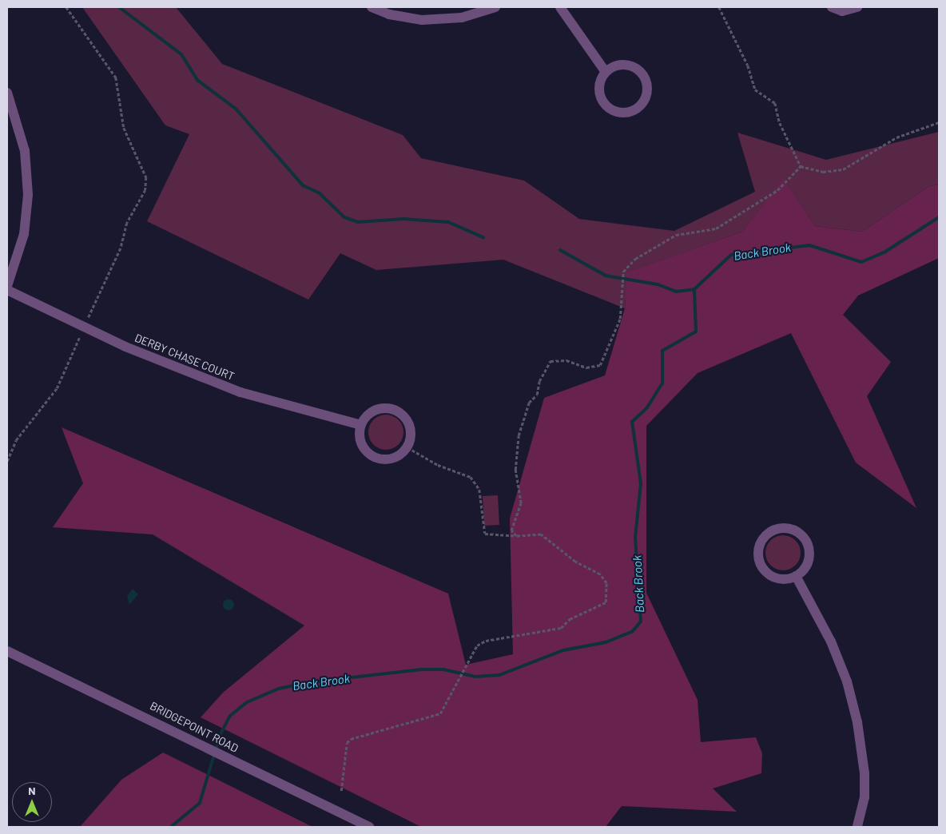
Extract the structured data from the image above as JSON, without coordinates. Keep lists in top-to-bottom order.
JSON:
{
  "streets": {
    "street": ["DERBY CHASE COURT", "BRIDGEPOINT ROAD"]
  },
  "water": ["Back Brook"],
  "north": "top"
}
